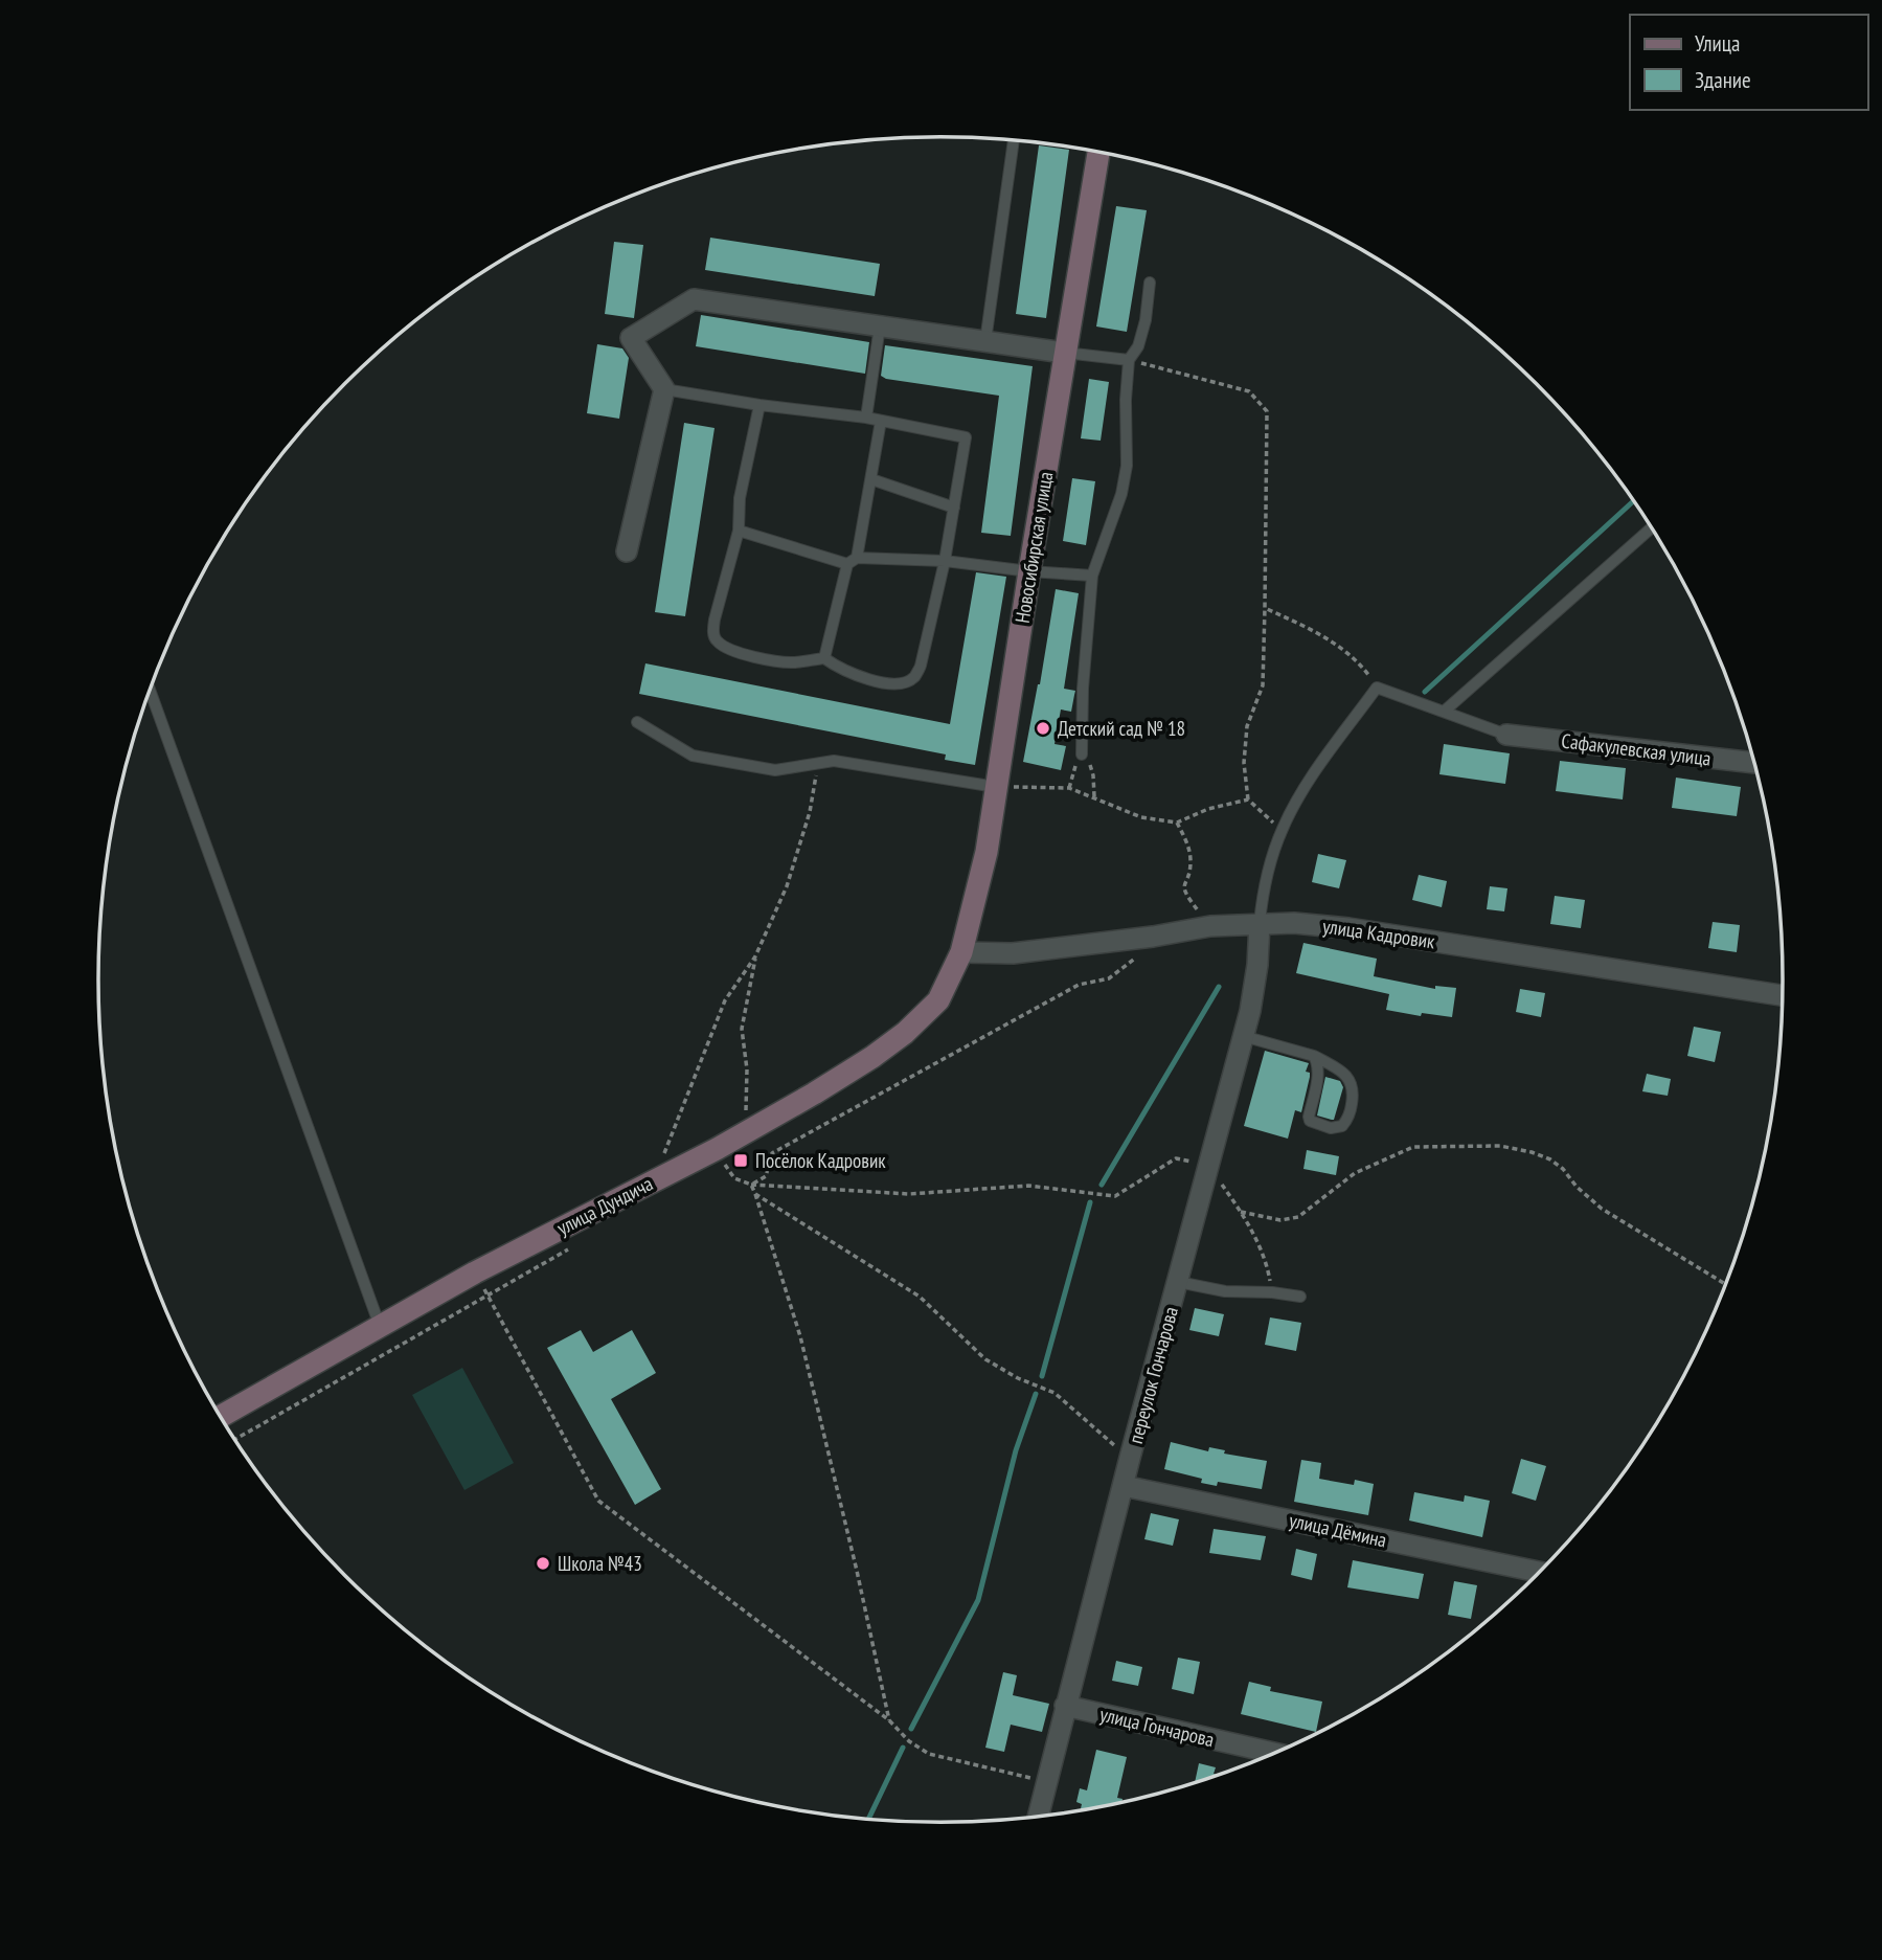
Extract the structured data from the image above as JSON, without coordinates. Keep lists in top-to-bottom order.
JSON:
{
  "streets": {
    "main road": ["Новосибирская улица", "улица Дундича"],
    "street": [
      "Сафакулевская улица",
      "улица Кадровик",
      "переулок Гончарова",
      "улица Дёмина",
      "улица Гончарова"
    ]
  },
  "crossings": [
    ["Новосибирская улица", "улица Кадровик"],
    ["Новосибирская улица", "улица Дундича"],
    ["улица Кадровик", "улица Дундича"],
    ["улица Кадровик", "переулок Гончарова"],
    ["переулок Гончарова", "улица Дёмина"],
    ["переулок Гончарова", "улица Гончарова"]
  ],
  "places": {
    "other": ["Детский сад № 18", "Школа №43"],
    "transit": ["Посёлок Кадровик"]
  },
  "legend": ["Улица", "Здание"]
}
